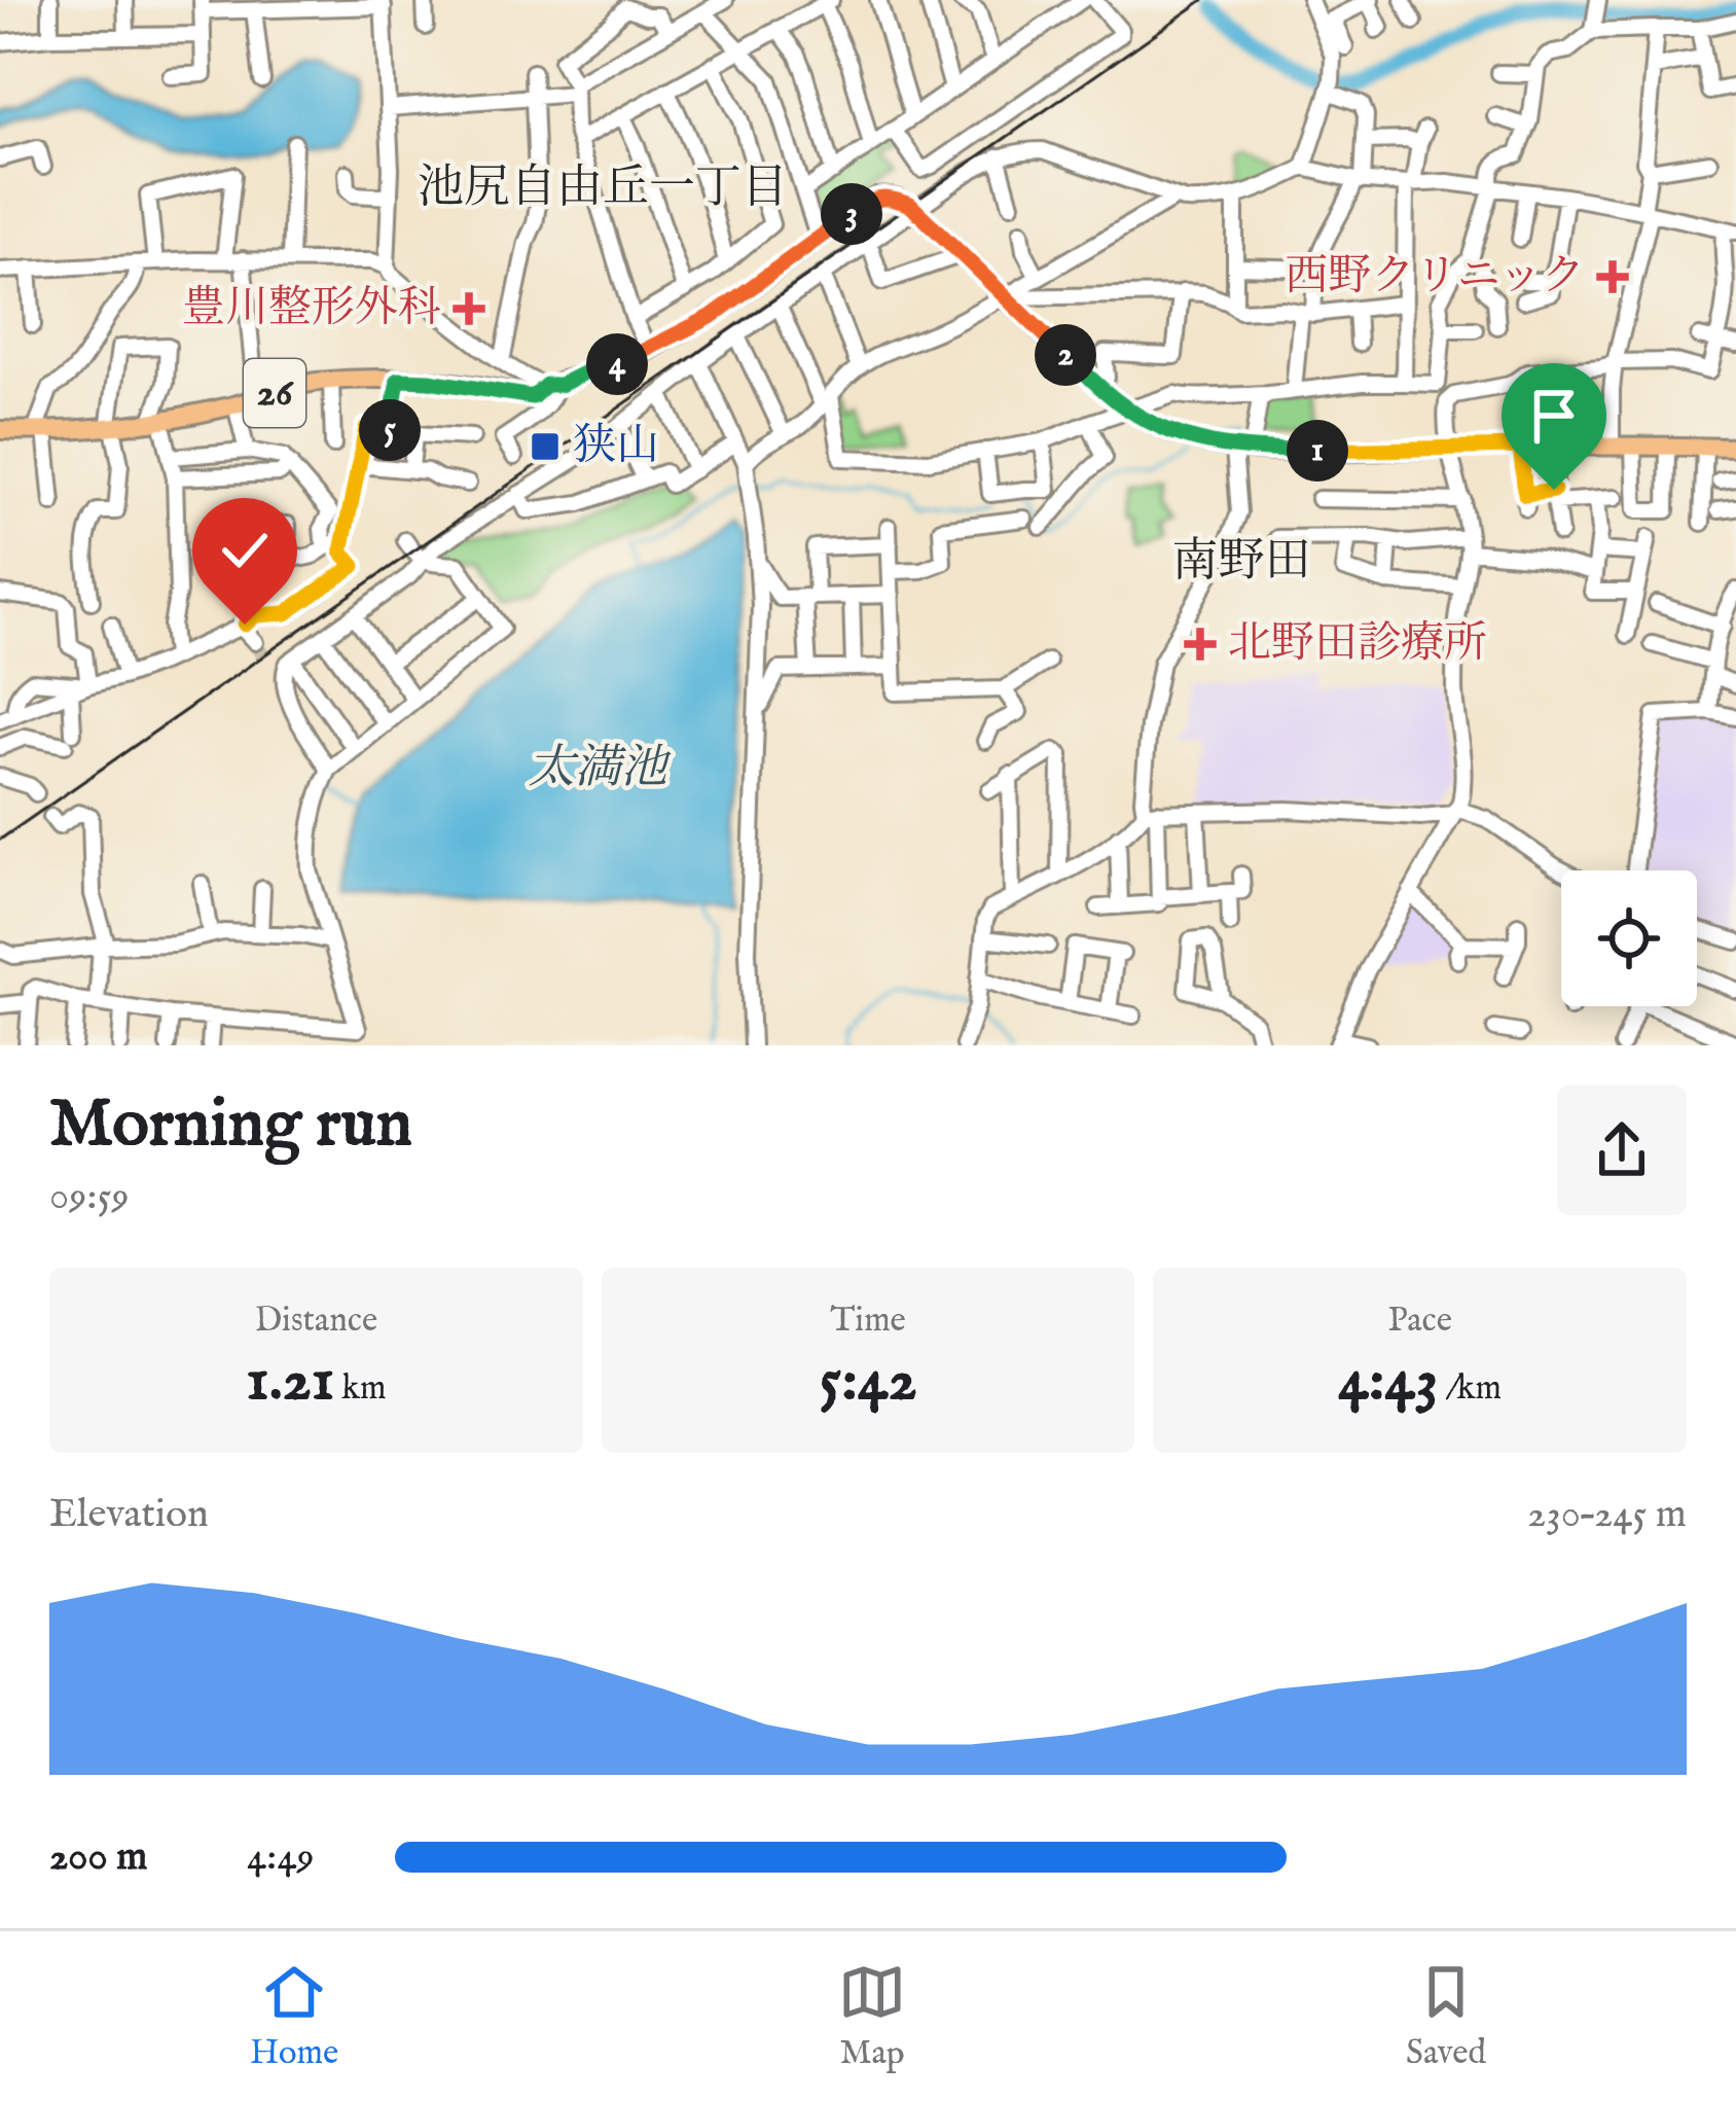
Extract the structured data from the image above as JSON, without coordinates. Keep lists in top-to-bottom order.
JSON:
{
  "streets": {
    "main road": ["26"]
  },
  "districts": ["池尻自由丘一丁目", "南野田"],
  "water": ["太満池"],
  "places": {
    "health": ["西野クリニック", "豊川整形外科", "北野田診療所"],
    "transit": ["狭山"]
  },
  "page": {
    "pins": [
      "3",
      "2",
      "4",
      "5",
      "1"
    ],
    "heading": ["Morning run", "09:59"],
    "stats": [
      ["Distance", "1.21 km"],
      ["Time", "5:42"],
      ["Pace", "4:43 /km"]
    ],
    "chart": ["Elevation", "230–245 m"],
    "list": [
      {
        "name": "200 m",
        "note": "4:49"
      }
    ],
    "tabs": ["Home", "Map", "Saved"]
  }
}
